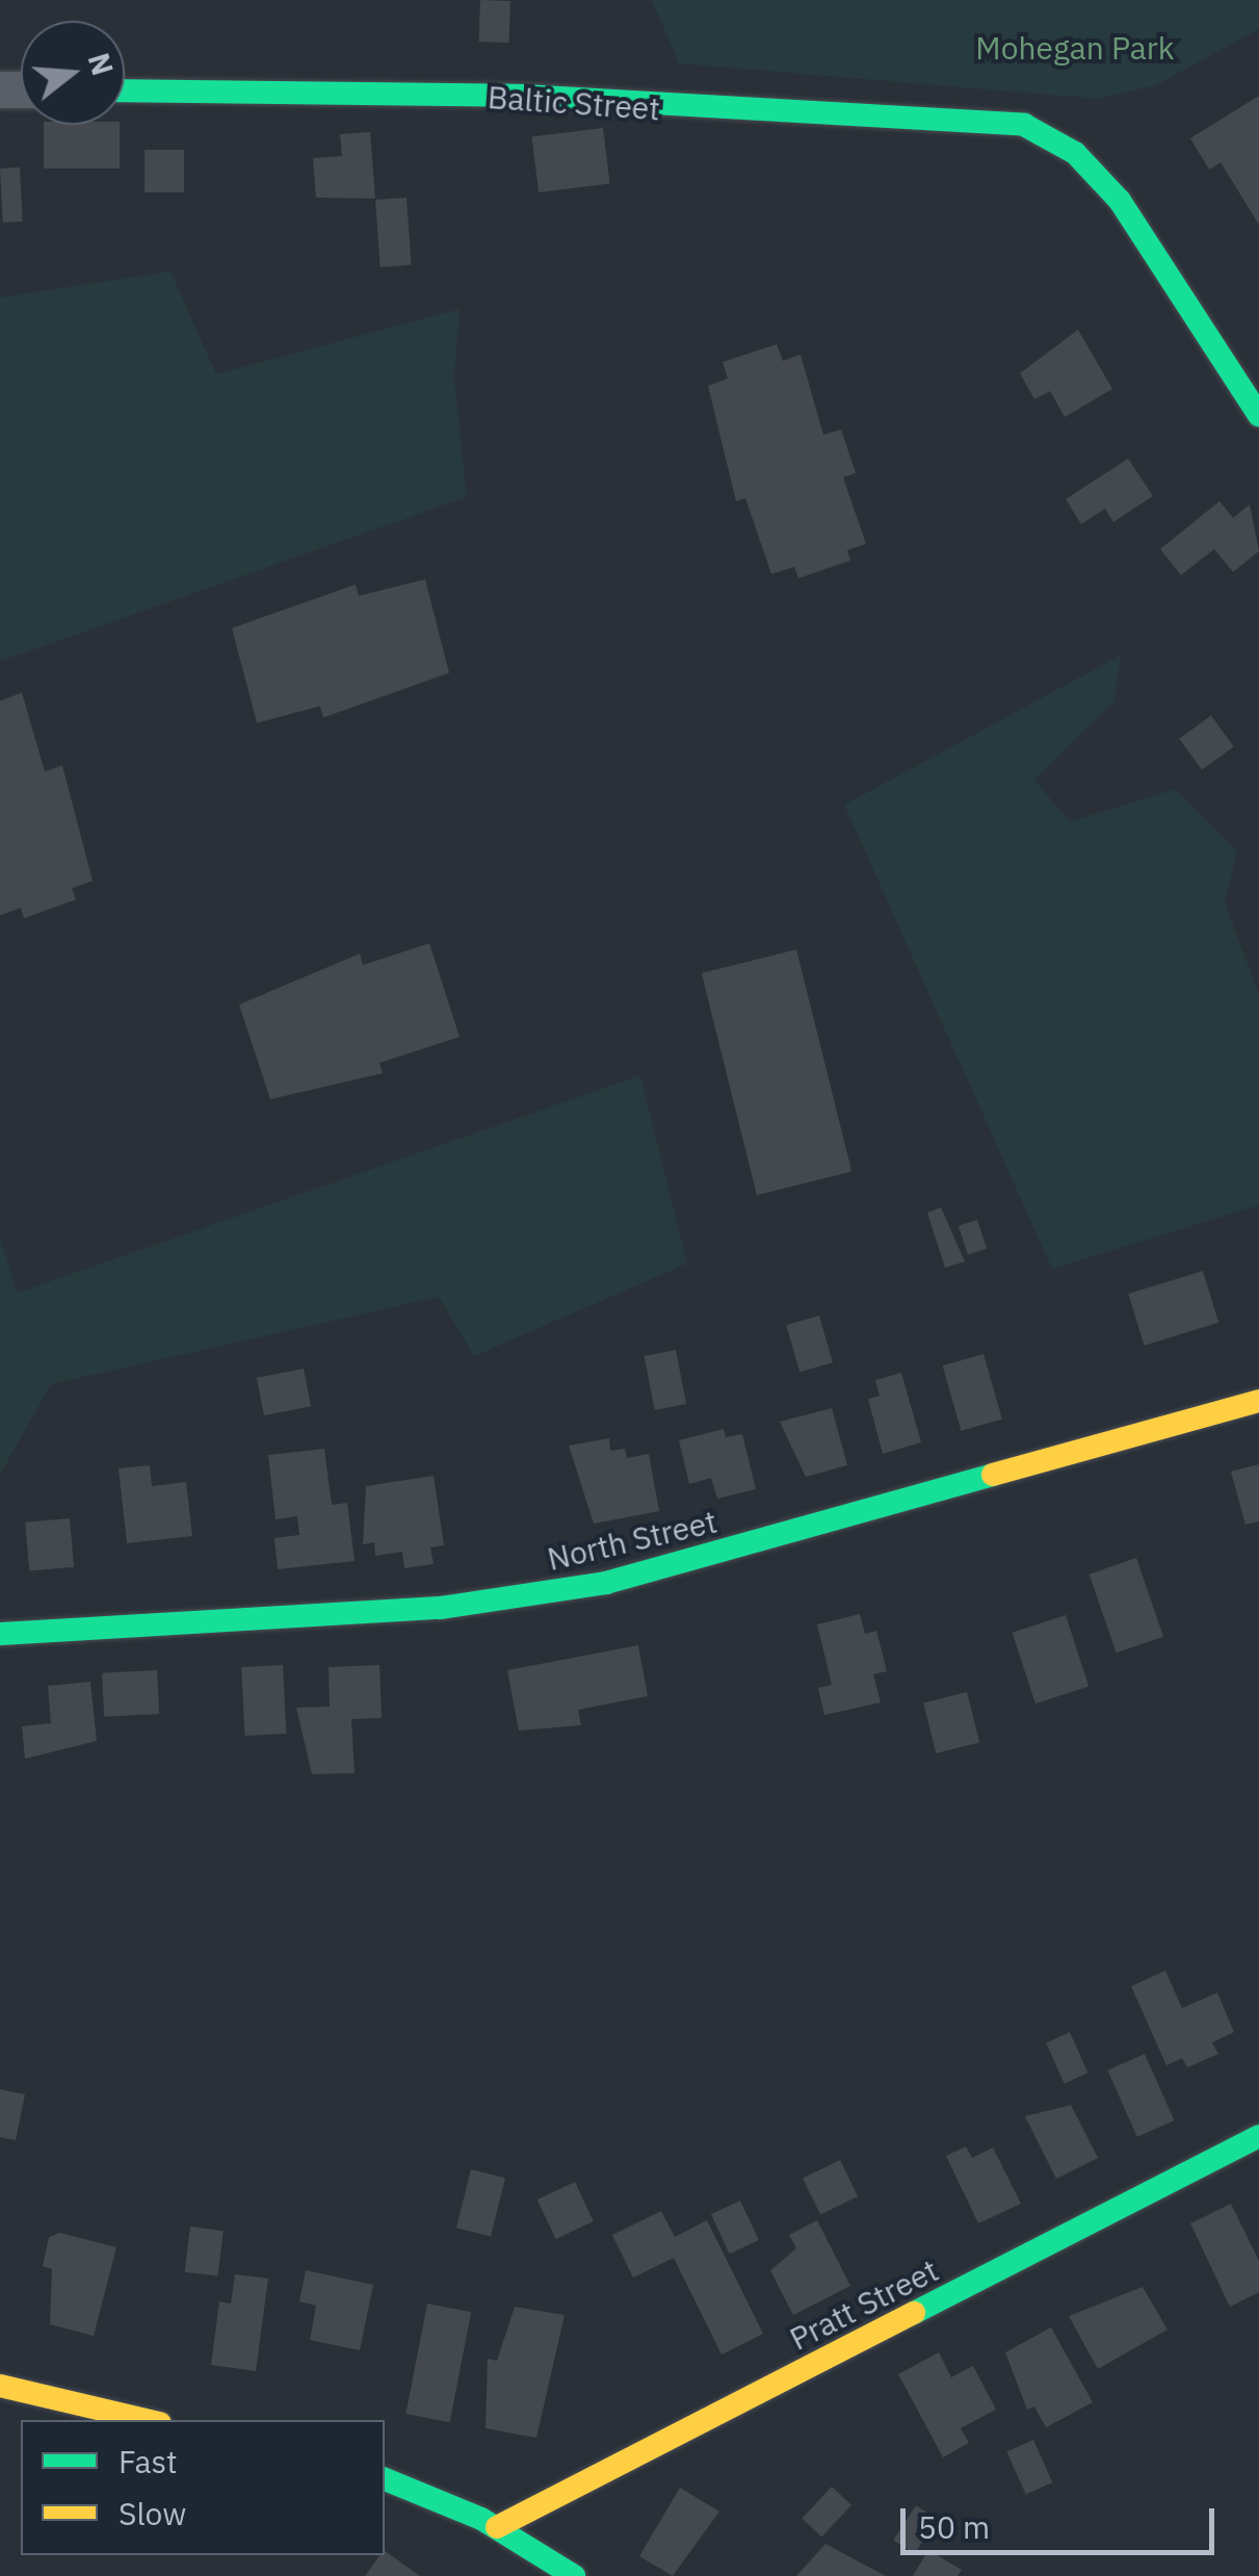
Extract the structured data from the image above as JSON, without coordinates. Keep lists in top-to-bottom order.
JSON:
{
  "streets": {
    "street": ["Baltic Street", "North Street", "Pratt Street"]
  },
  "parks": ["Mohegan Park"],
  "legend": ["Fast", "Slow"],
  "scale_bar": "50 m",
  "north": "right"
}
